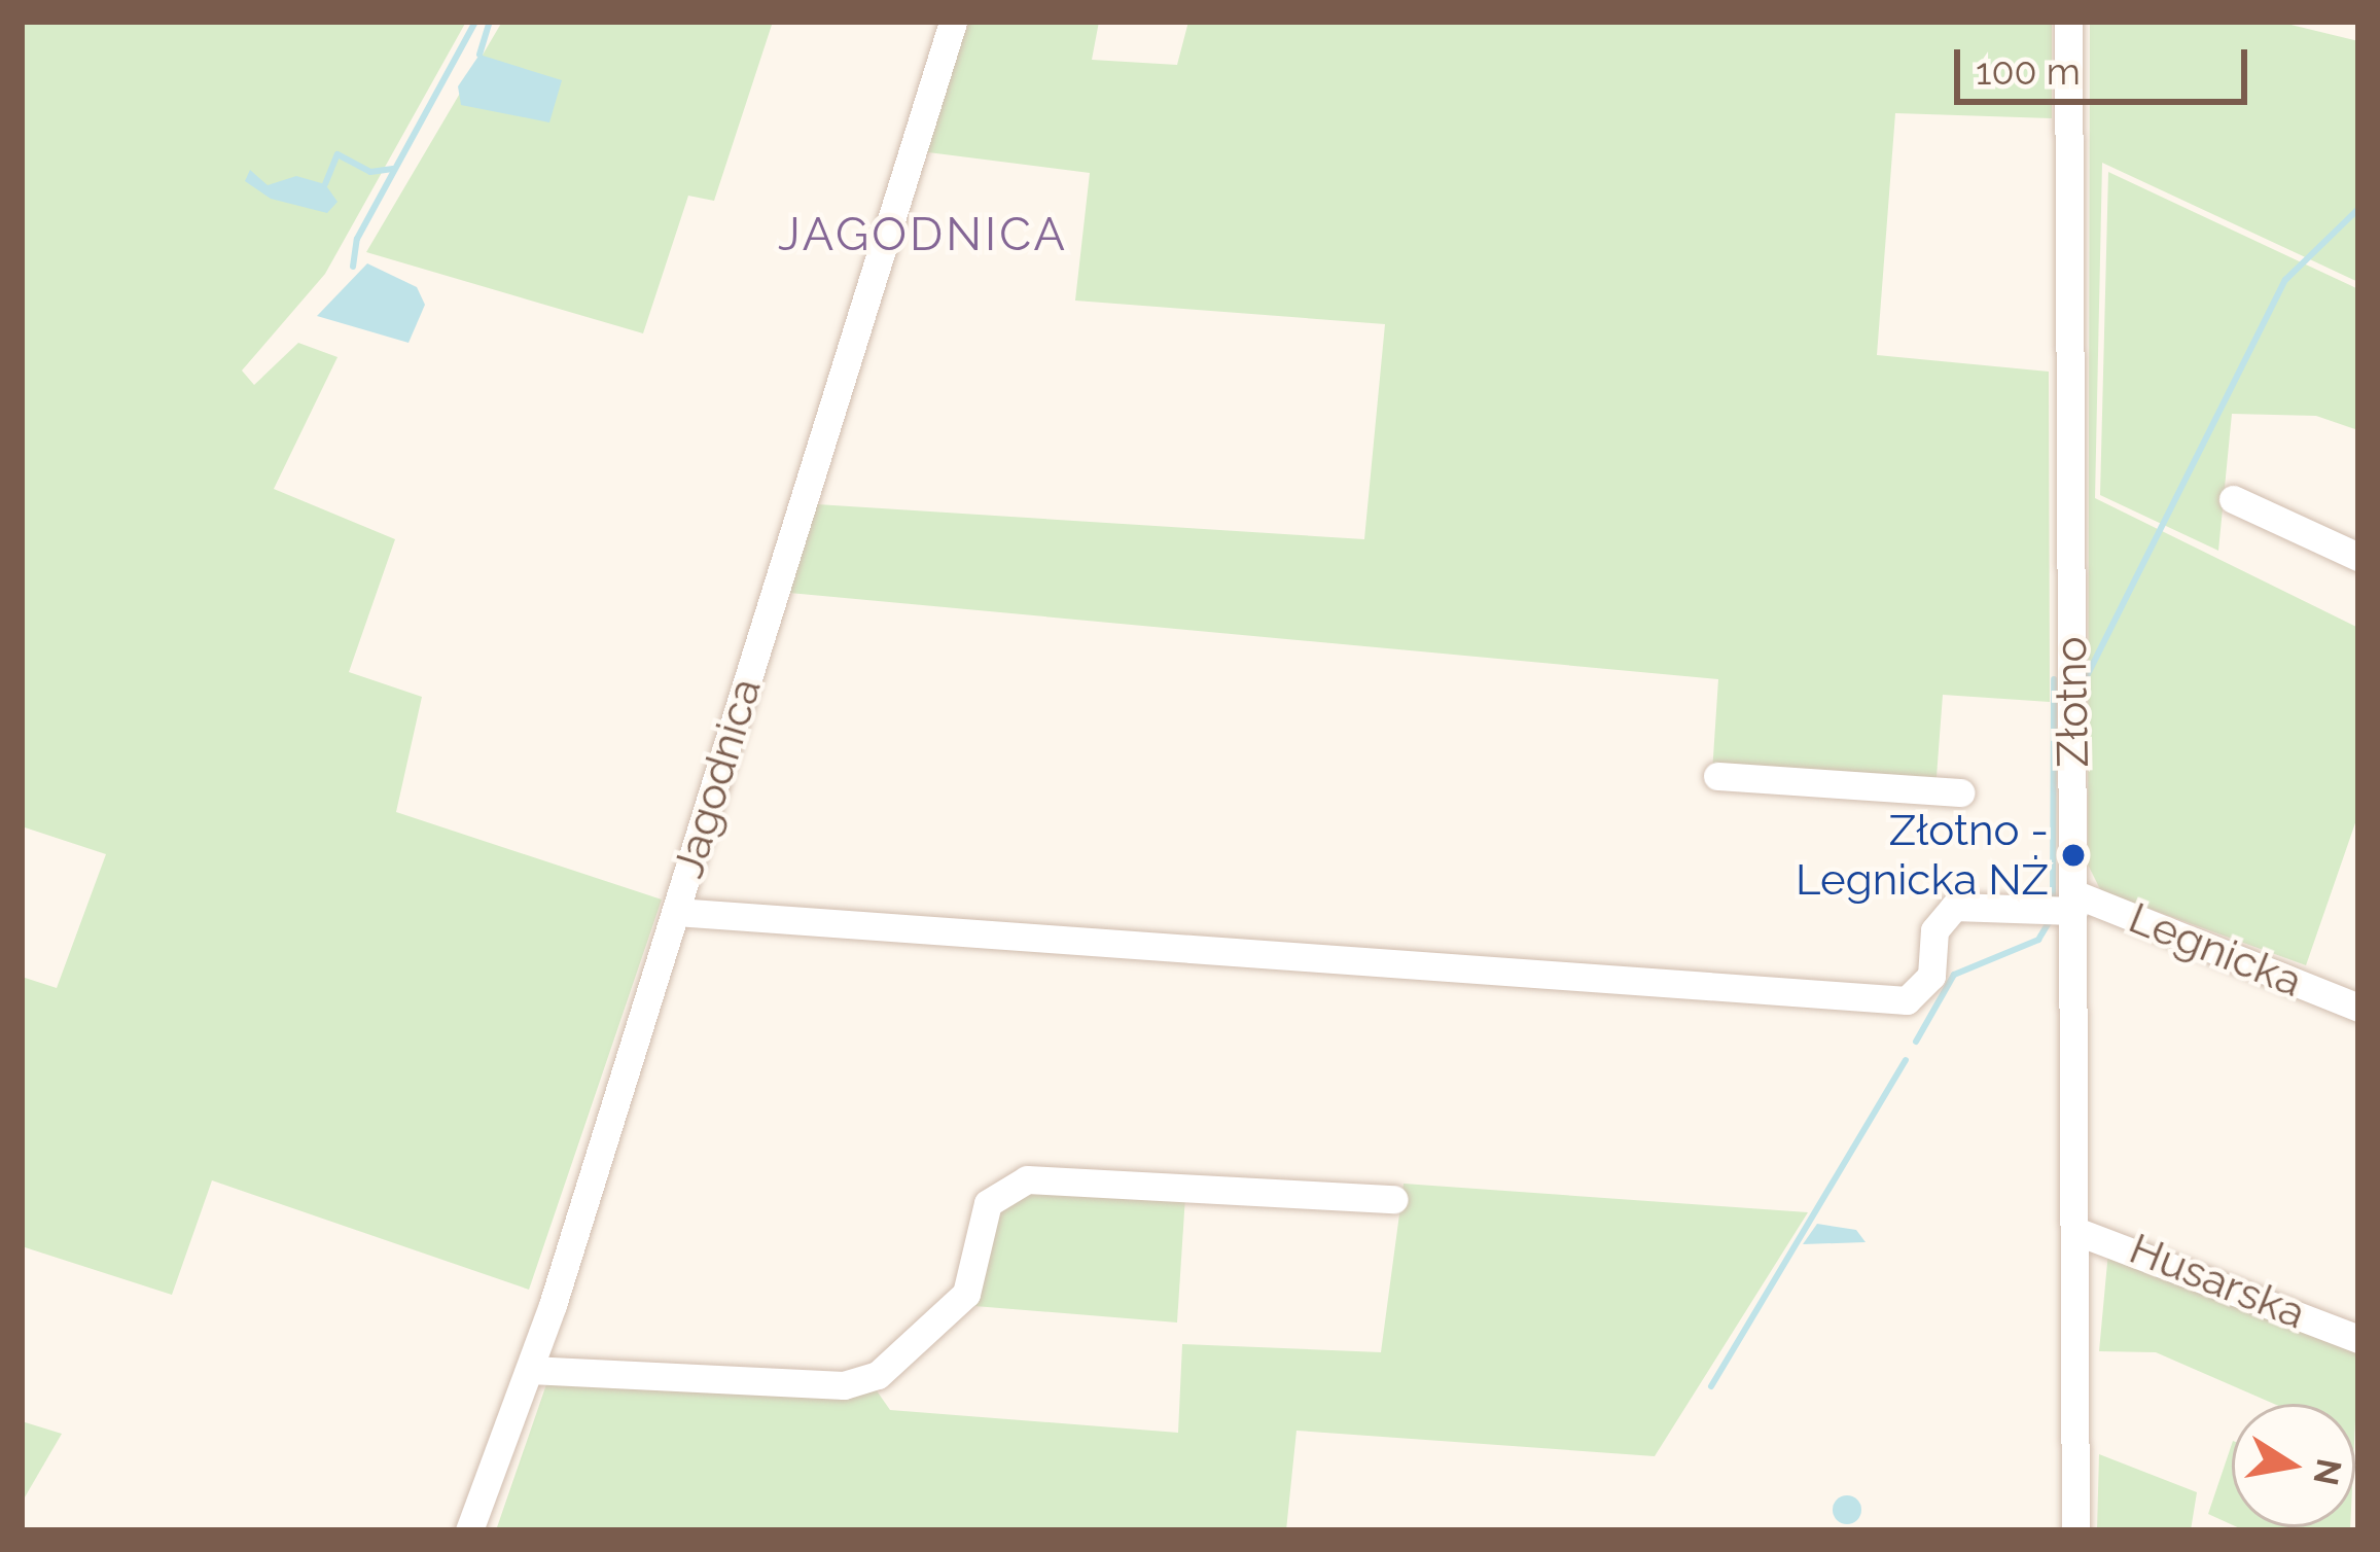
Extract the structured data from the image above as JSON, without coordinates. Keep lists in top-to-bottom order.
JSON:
{
  "streets": {
    "street": [
      "Złotno",
      "Jagodnica",
      "Legnicka",
      "Husarska"
    ]
  },
  "crossings": [
    ["Złotno", "Legnicka"],
    ["Złotno", "Husarska"]
  ],
  "districts": ["JAGODNICA"],
  "places": ["Złotno - Legnicka NŻ"],
  "scale_bar": "100 m",
  "north": "right"
}
